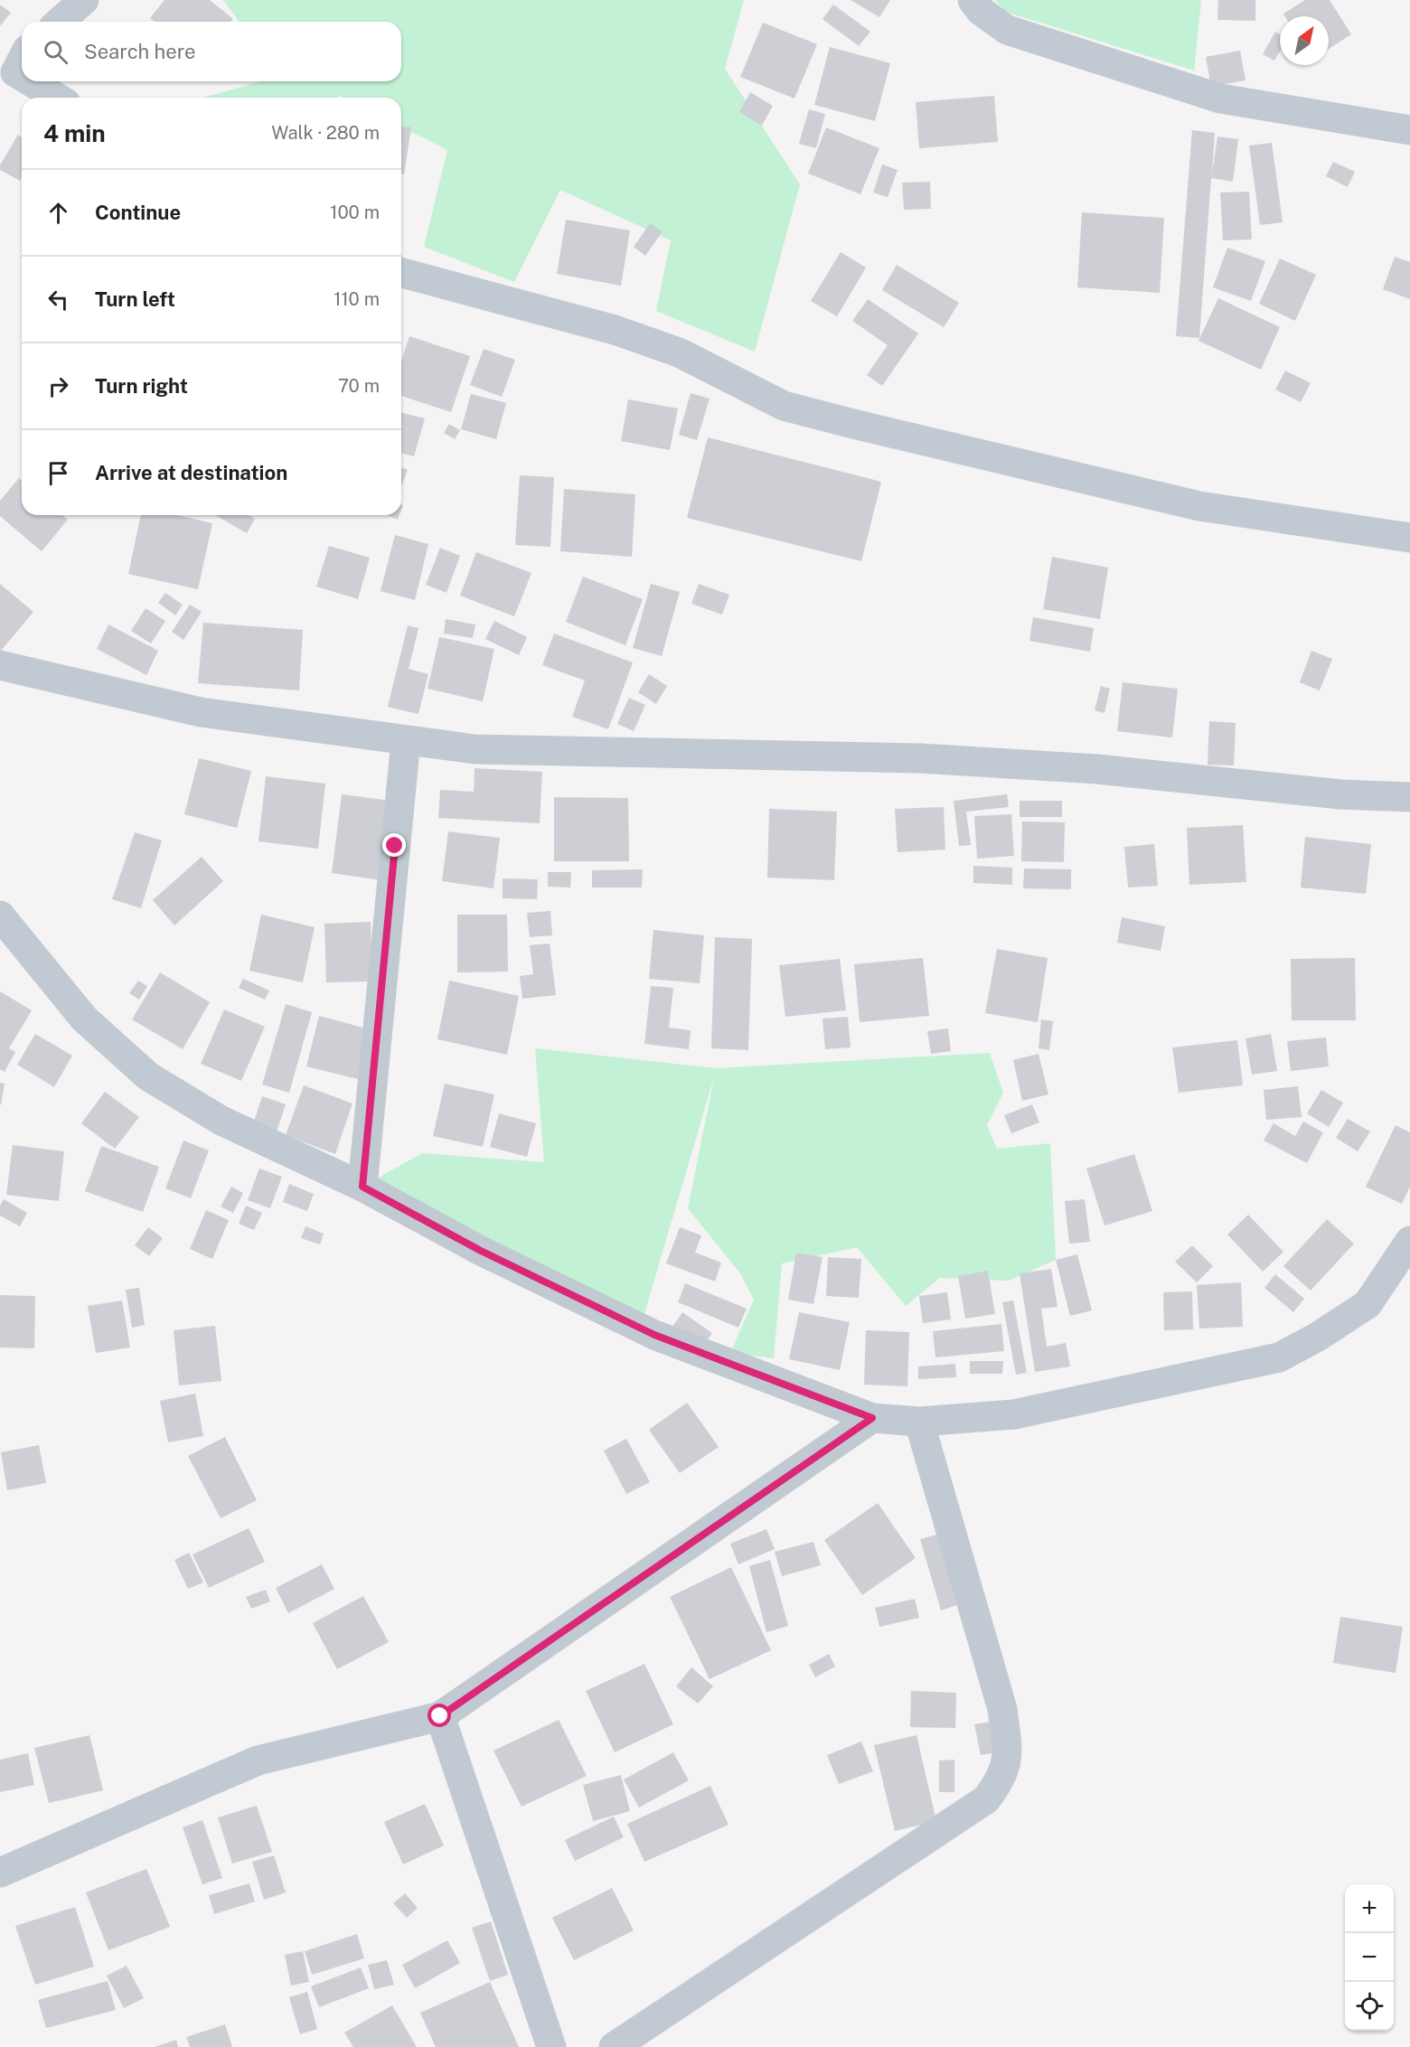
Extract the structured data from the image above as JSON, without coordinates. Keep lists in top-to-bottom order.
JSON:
{
  "north": "top right",
  "page": {
    "search": "Search here",
    "heading": ["4 min", "Walk · 280 m"],
    "list": [
      ["Continue", "100 m"],
      ["Turn left", "110 m"],
      ["Turn right", "70 m"],
      "Arrive at destination"
    ],
    "map_buttons": ["+", "−"]
  }
}
